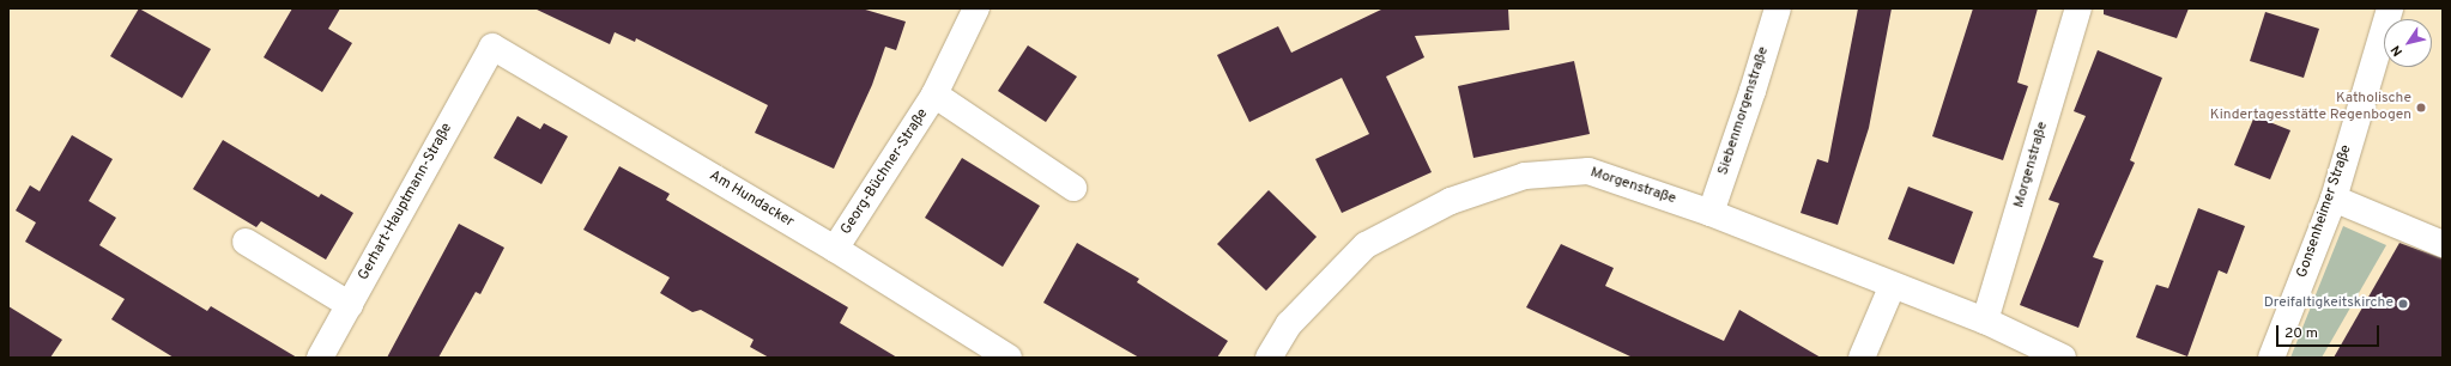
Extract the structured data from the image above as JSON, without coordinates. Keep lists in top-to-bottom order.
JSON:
{
  "streets": {
    "street": [
      "Siebenmorgenstraße",
      "Morgenstraße",
      "Georg-Büchner-Straße",
      "Am Hundacker",
      "Gerhart-Hauptmann-Straße",
      "Gonsenheimer Straße"
    ]
  },
  "crossings": [
    ["Siebenmorgenstraße", "Morgenstraße"],
    ["Georg-Büchner-Straße", "Am Hundacker"],
    ["Am Hundacker", "Gerhart-Hauptmann-Straße"]
  ],
  "places": ["Katholische Kindertagesstätte Regenbogen", "Dreifaltigkeitskirche"],
  "scale_bar": "20 m",
  "north": "bottom left"
}
